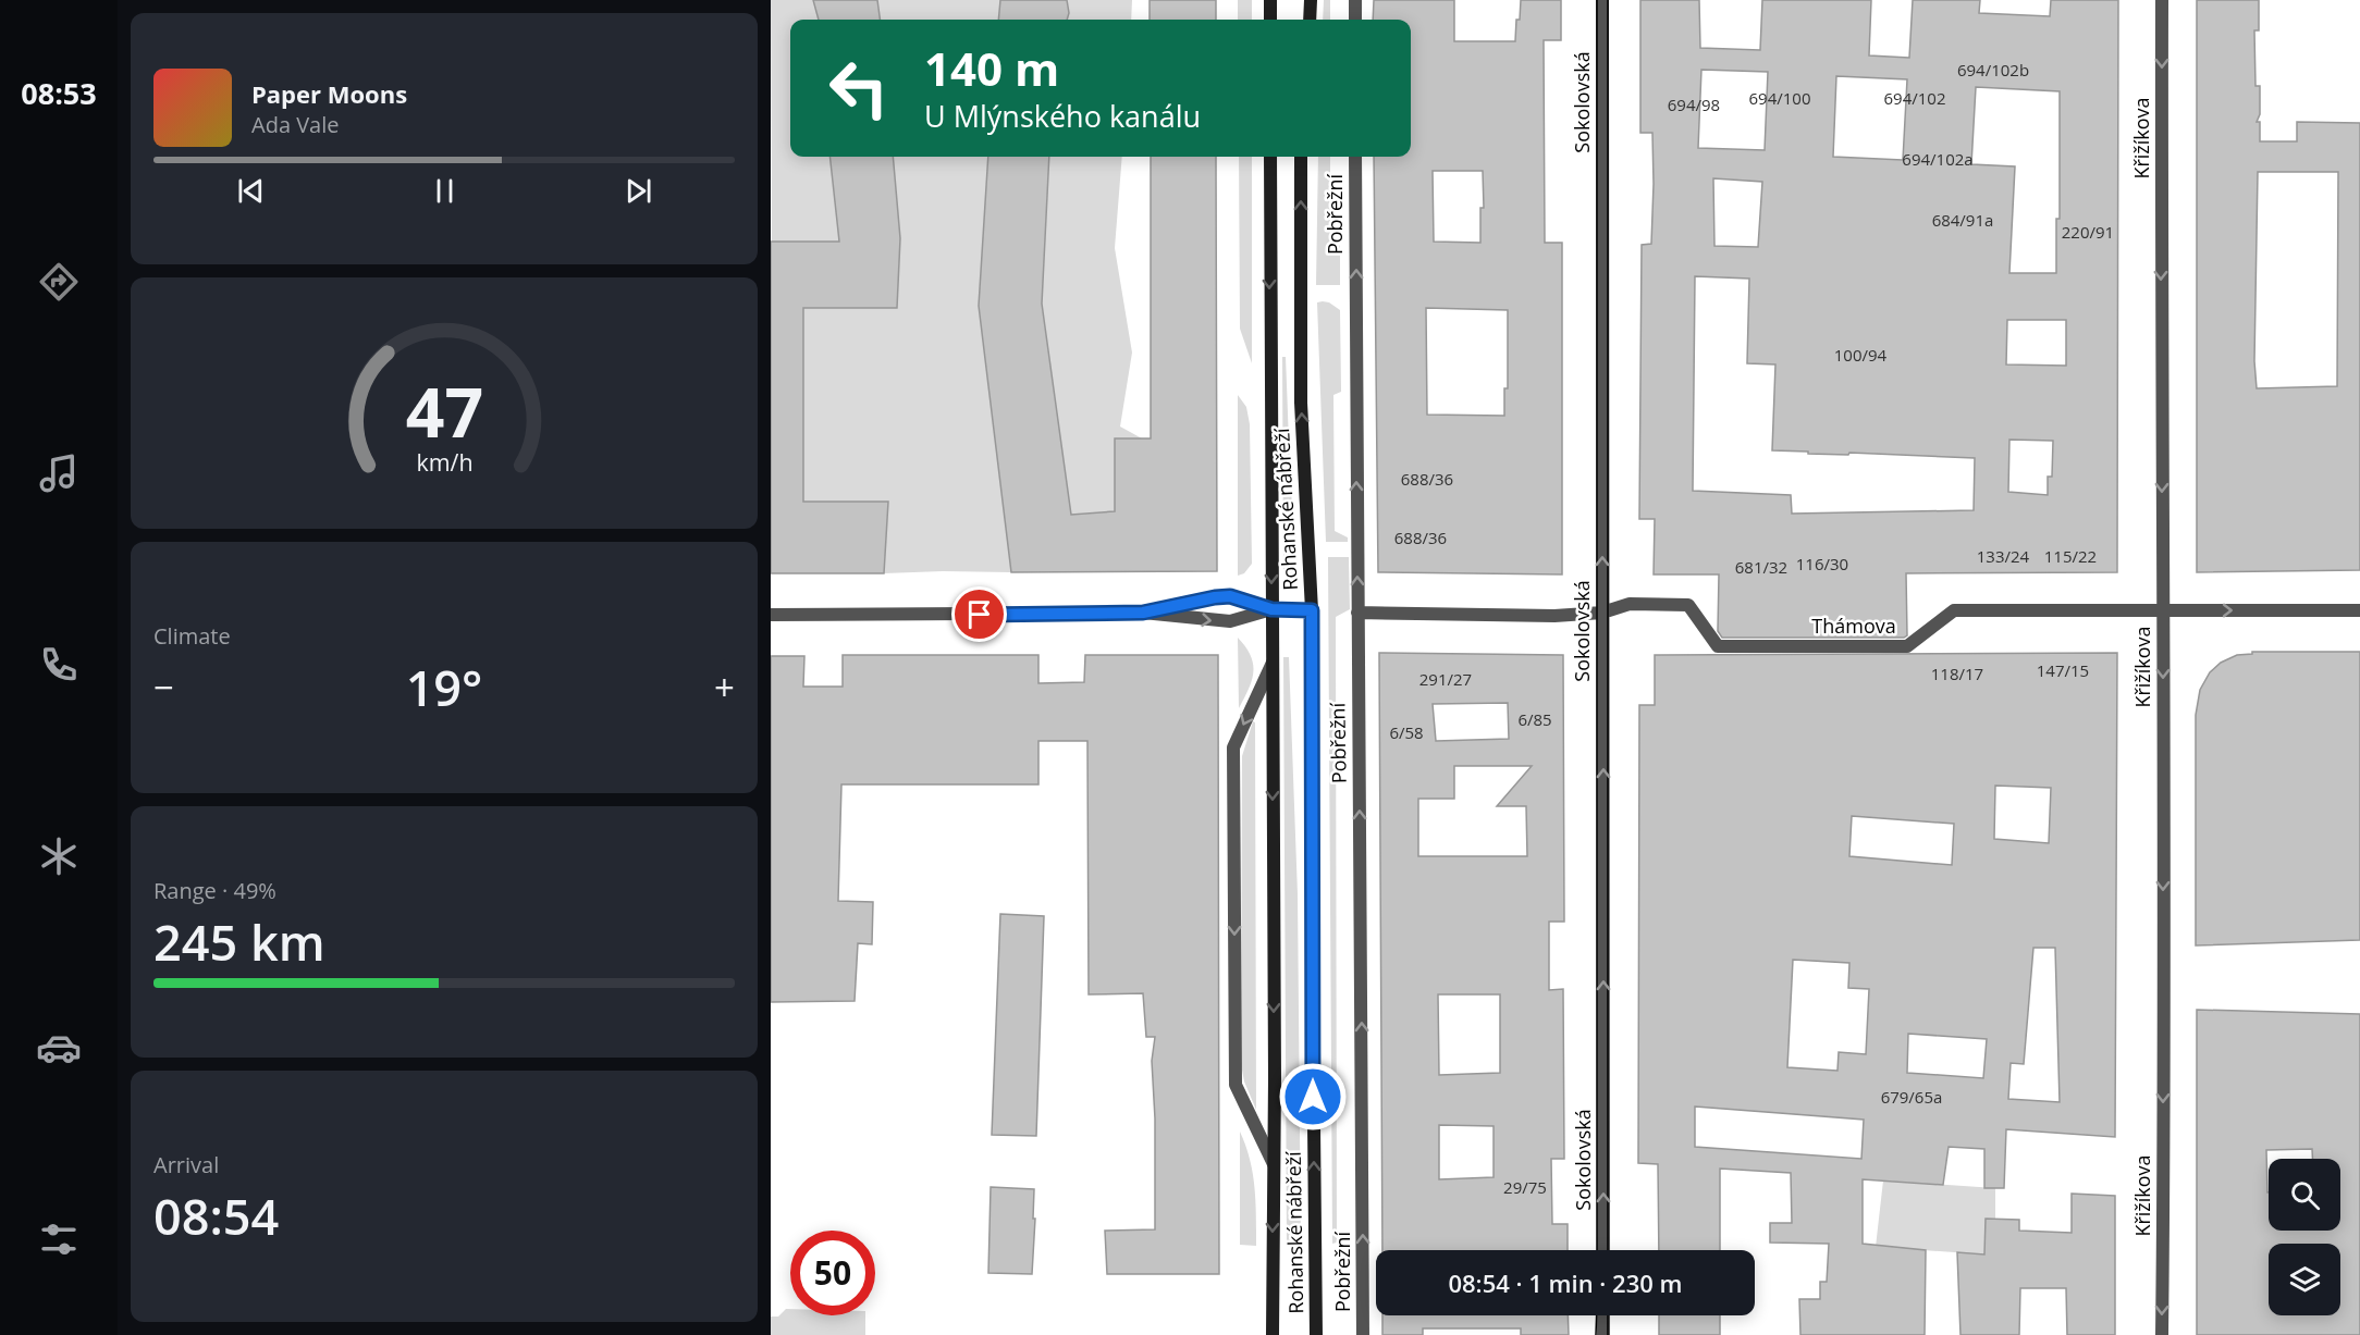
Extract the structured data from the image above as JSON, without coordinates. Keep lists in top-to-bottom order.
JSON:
{
  "streets": {
    "main road": ["Rohanské nábřeží"],
    "street": [
      "Sokolovská",
      "Křižíkova",
      "Pobřežní",
      "Thámova"
    ]
  },
  "crossings": [
    ["Sokolovská", "Thámova"],
    ["Křižíkova", "Thámova"],
    ["Pobřežní", "Thámova"]
  ],
  "one_way": ["Sokolovská", "Křižíkova", "Pobřežní"],
  "house_numbers": [
    "694/102b",
    "694/100",
    "694/102",
    "694/98",
    "694/102a",
    "684/91a",
    "220/91",
    "100/94",
    "688/36",
    "688/36",
    "133/24",
    "115/22",
    "116/30",
    "681/32",
    "147/15",
    "118/17",
    "291/27",
    "6/85",
    "6/58",
    "679/65a",
    "29/75"
  ],
  "page": {
    "tabs": "08:53",
    "turn": ["140 m", "U Mlýnského kanálu"],
    "song": ["Paper Moons", "Ada Vale"],
    "tile": [
      "Climate",
      ["Range · 49%", "245 km"],
      ["Arrival", "08:54"]
    ],
    "heat": ["−", "19°", "+"],
    "limit": "50",
    "trip": "08:54 · 1 min · 230 m",
    "gauge": ["47", "km/h"]
  }
}
